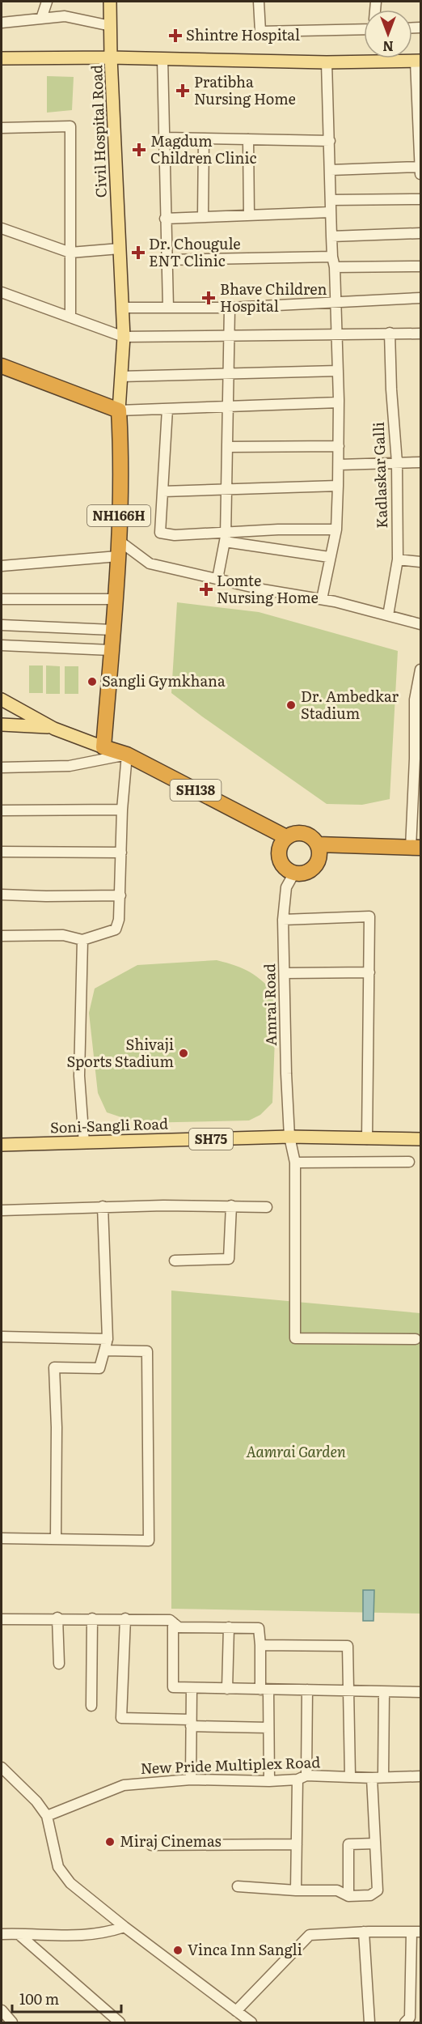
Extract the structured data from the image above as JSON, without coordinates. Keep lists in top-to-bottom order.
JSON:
{
  "streets": {
    "highway": ["NH166H", "SH138"],
    "main road": ["Civil Hospital Road", "Soni-Sangli Road", "SH75"],
    "street": ["Kadlaskar Galli", "Amrai Road", "New Pride Multiplex Road"]
  },
  "crossings": [
    ["Civil Hospital Road", "NH166H"],
    ["NH166H", "SH138"],
    ["SH138", "Amrai Road"],
    ["Amrai Road", "Soni-Sangli Road"]
  ],
  "parks": ["Aamrai Garden"],
  "places": {
    "health": [
      "Shintre Hospital",
      "Pratibha Nursing Home",
      "Magdum Children Clinic",
      "Dr. Chougule ENT Clinic",
      "Bhave Children Hospital",
      "Lomte Nursing Home"
    ],
    "other": [
      "Sangli Gymkhana",
      "Dr. Ambedkar Stadium",
      "Shivaji Sports Stadium",
      "Miraj Cinemas",
      "Vinca Inn Sangli"
    ]
  },
  "scale_bar": "100 m",
  "north": "bottom"
}
